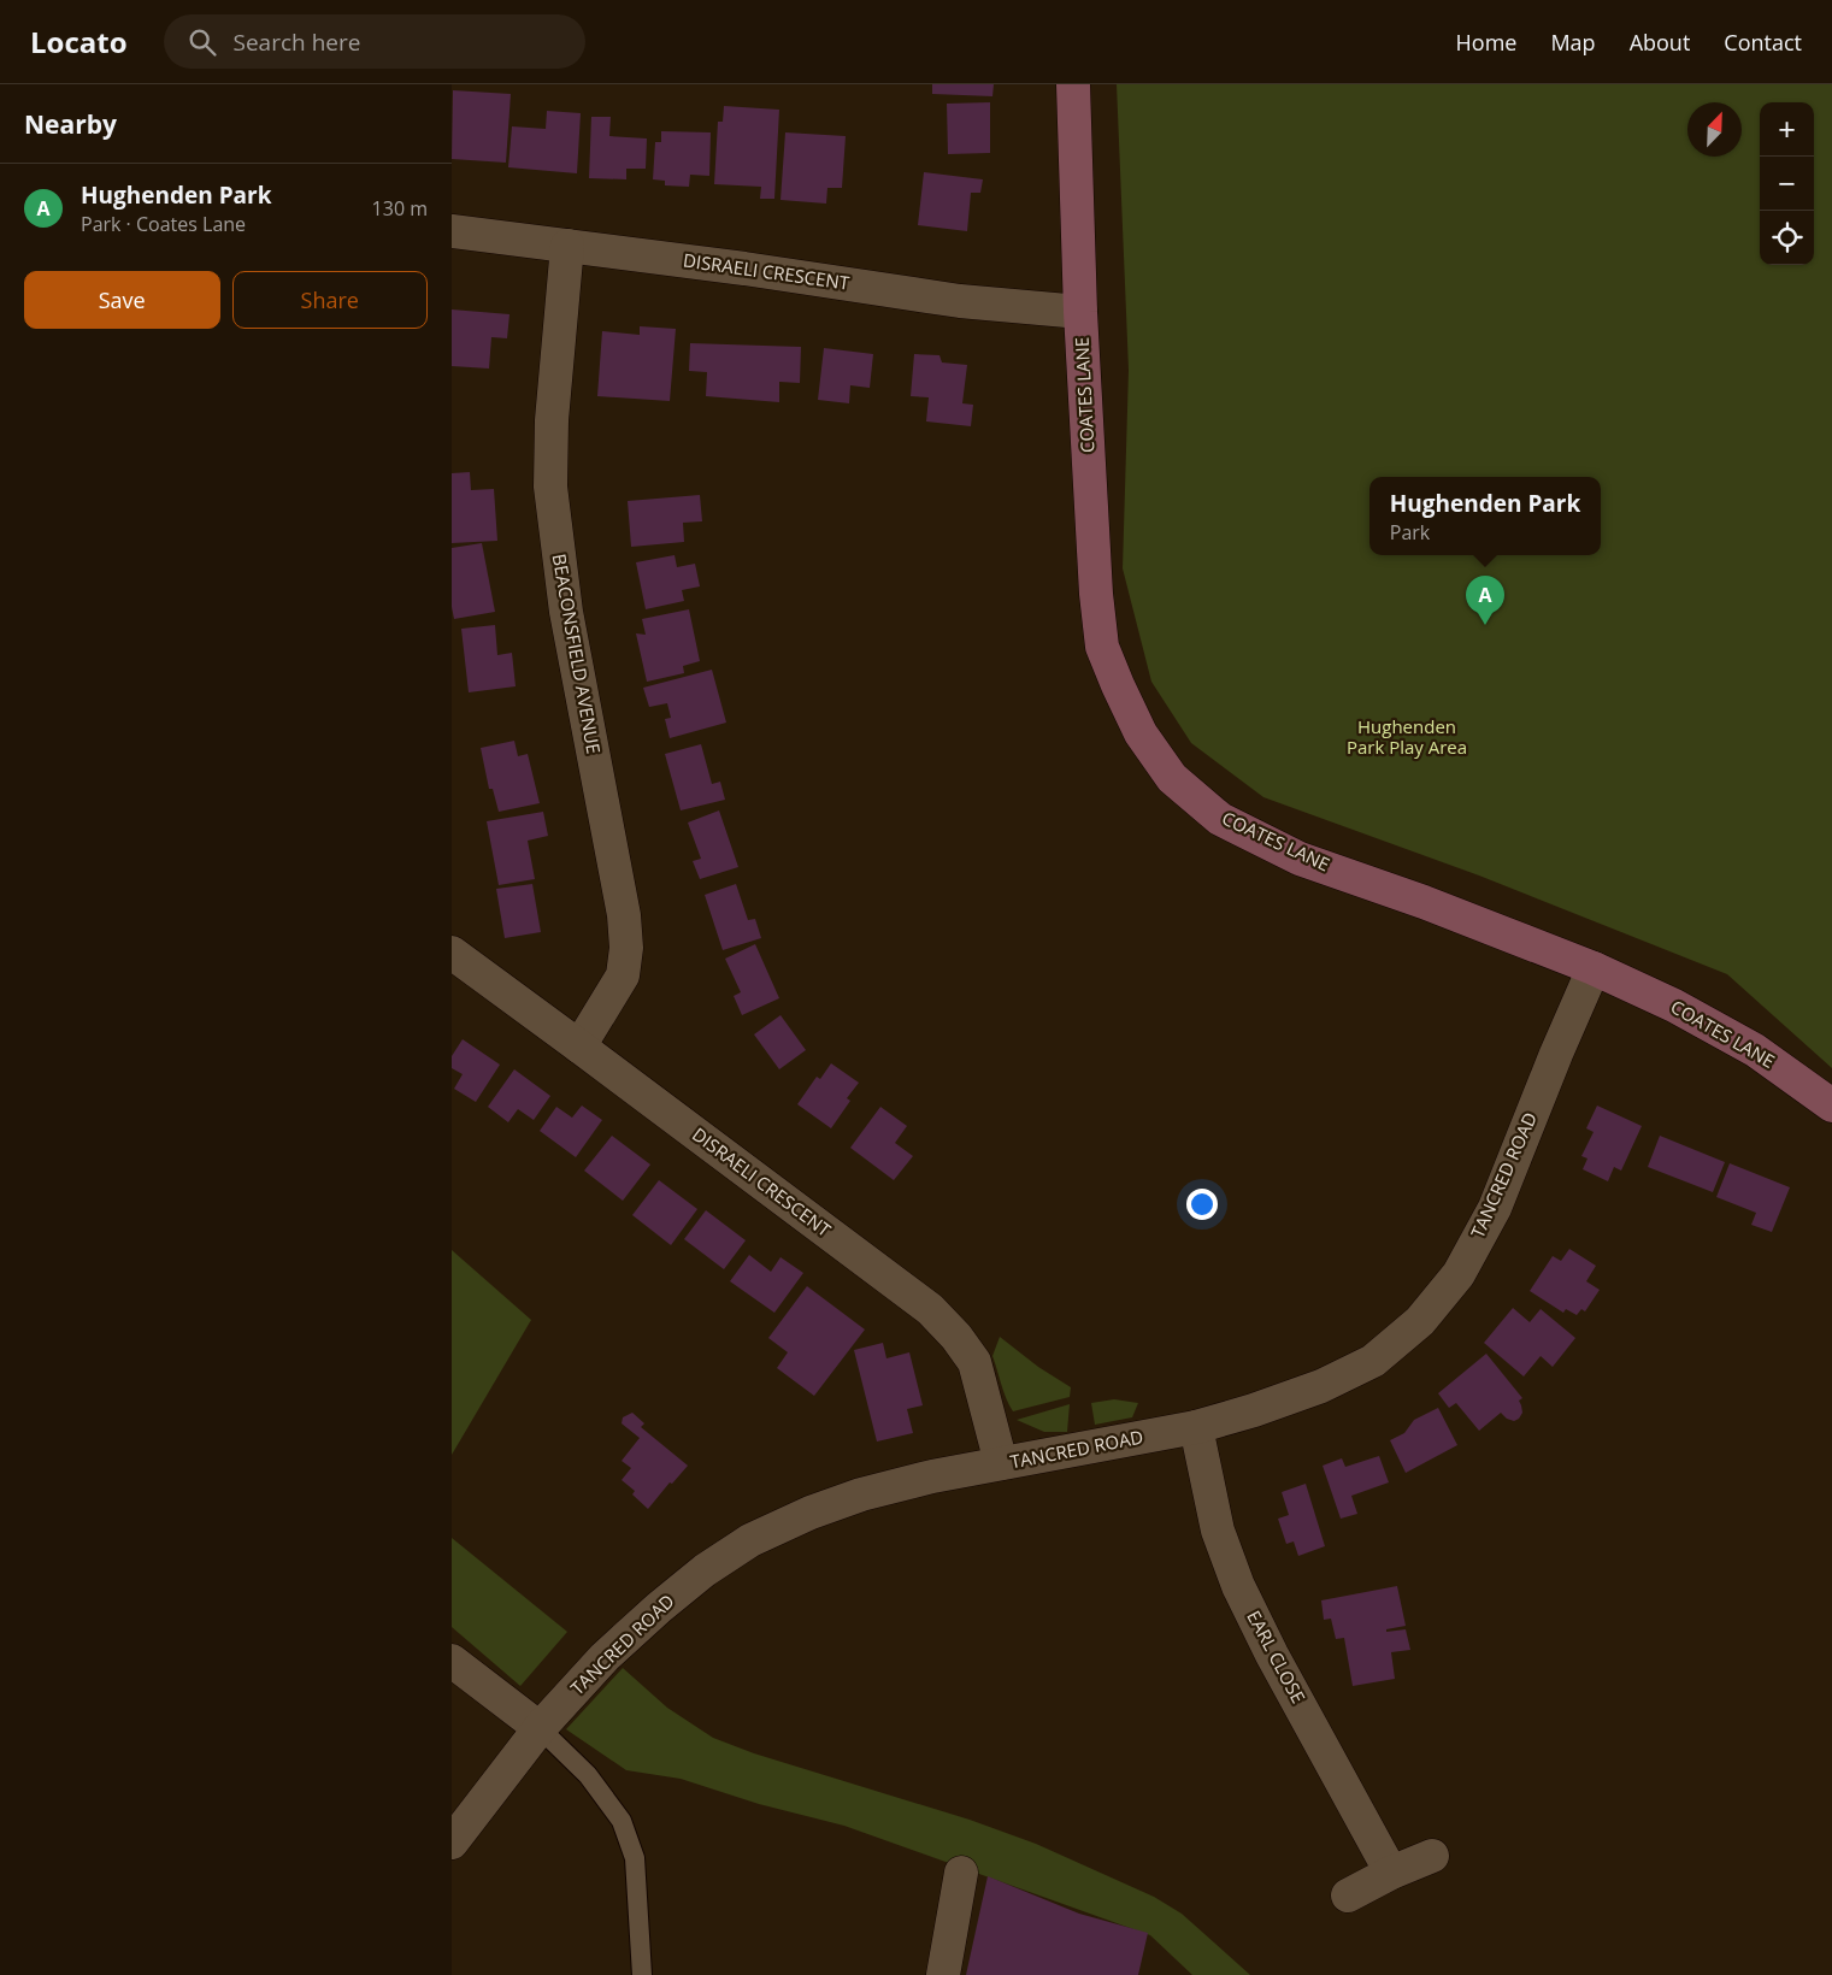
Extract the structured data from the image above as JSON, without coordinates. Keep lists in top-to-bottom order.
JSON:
{
  "streets": {
    "street": [
      "DISRAELI CRESCENT",
      "COATES LANE",
      "BEACONSFIELD AVENUE",
      "TANCRED ROAD",
      "EARL CLOSE"
    ]
  },
  "crossings": [
    ["DISRAELI CRESCENT", "COATES LANE"],
    ["DISRAELI CRESCENT", "BEACONSFIELD AVENUE"],
    ["DISRAELI CRESCENT", "TANCRED ROAD"],
    ["COATES LANE", "TANCRED ROAD"],
    ["TANCRED ROAD", "EARL CLOSE"]
  ],
  "parks": ["Hughenden Park Play Area"],
  "north": "top right",
  "page": {
    "header": "Locato",
    "search": "Search here",
    "nav": [
      "Home",
      "Map",
      "About",
      "Contact"
    ],
    "heading": "Nearby",
    "map_buttons": ["+", "−"],
    "list": [
      {
        "mark": "A",
        "name": "Hughenden Park",
        "note": "Park · Coates Lane",
        "value": "130 m"
      }
    ],
    "buttons": ["Save", "Share"],
    "popup": ["Hughenden Park", "Park"],
    "pins": "A"
  }
}
